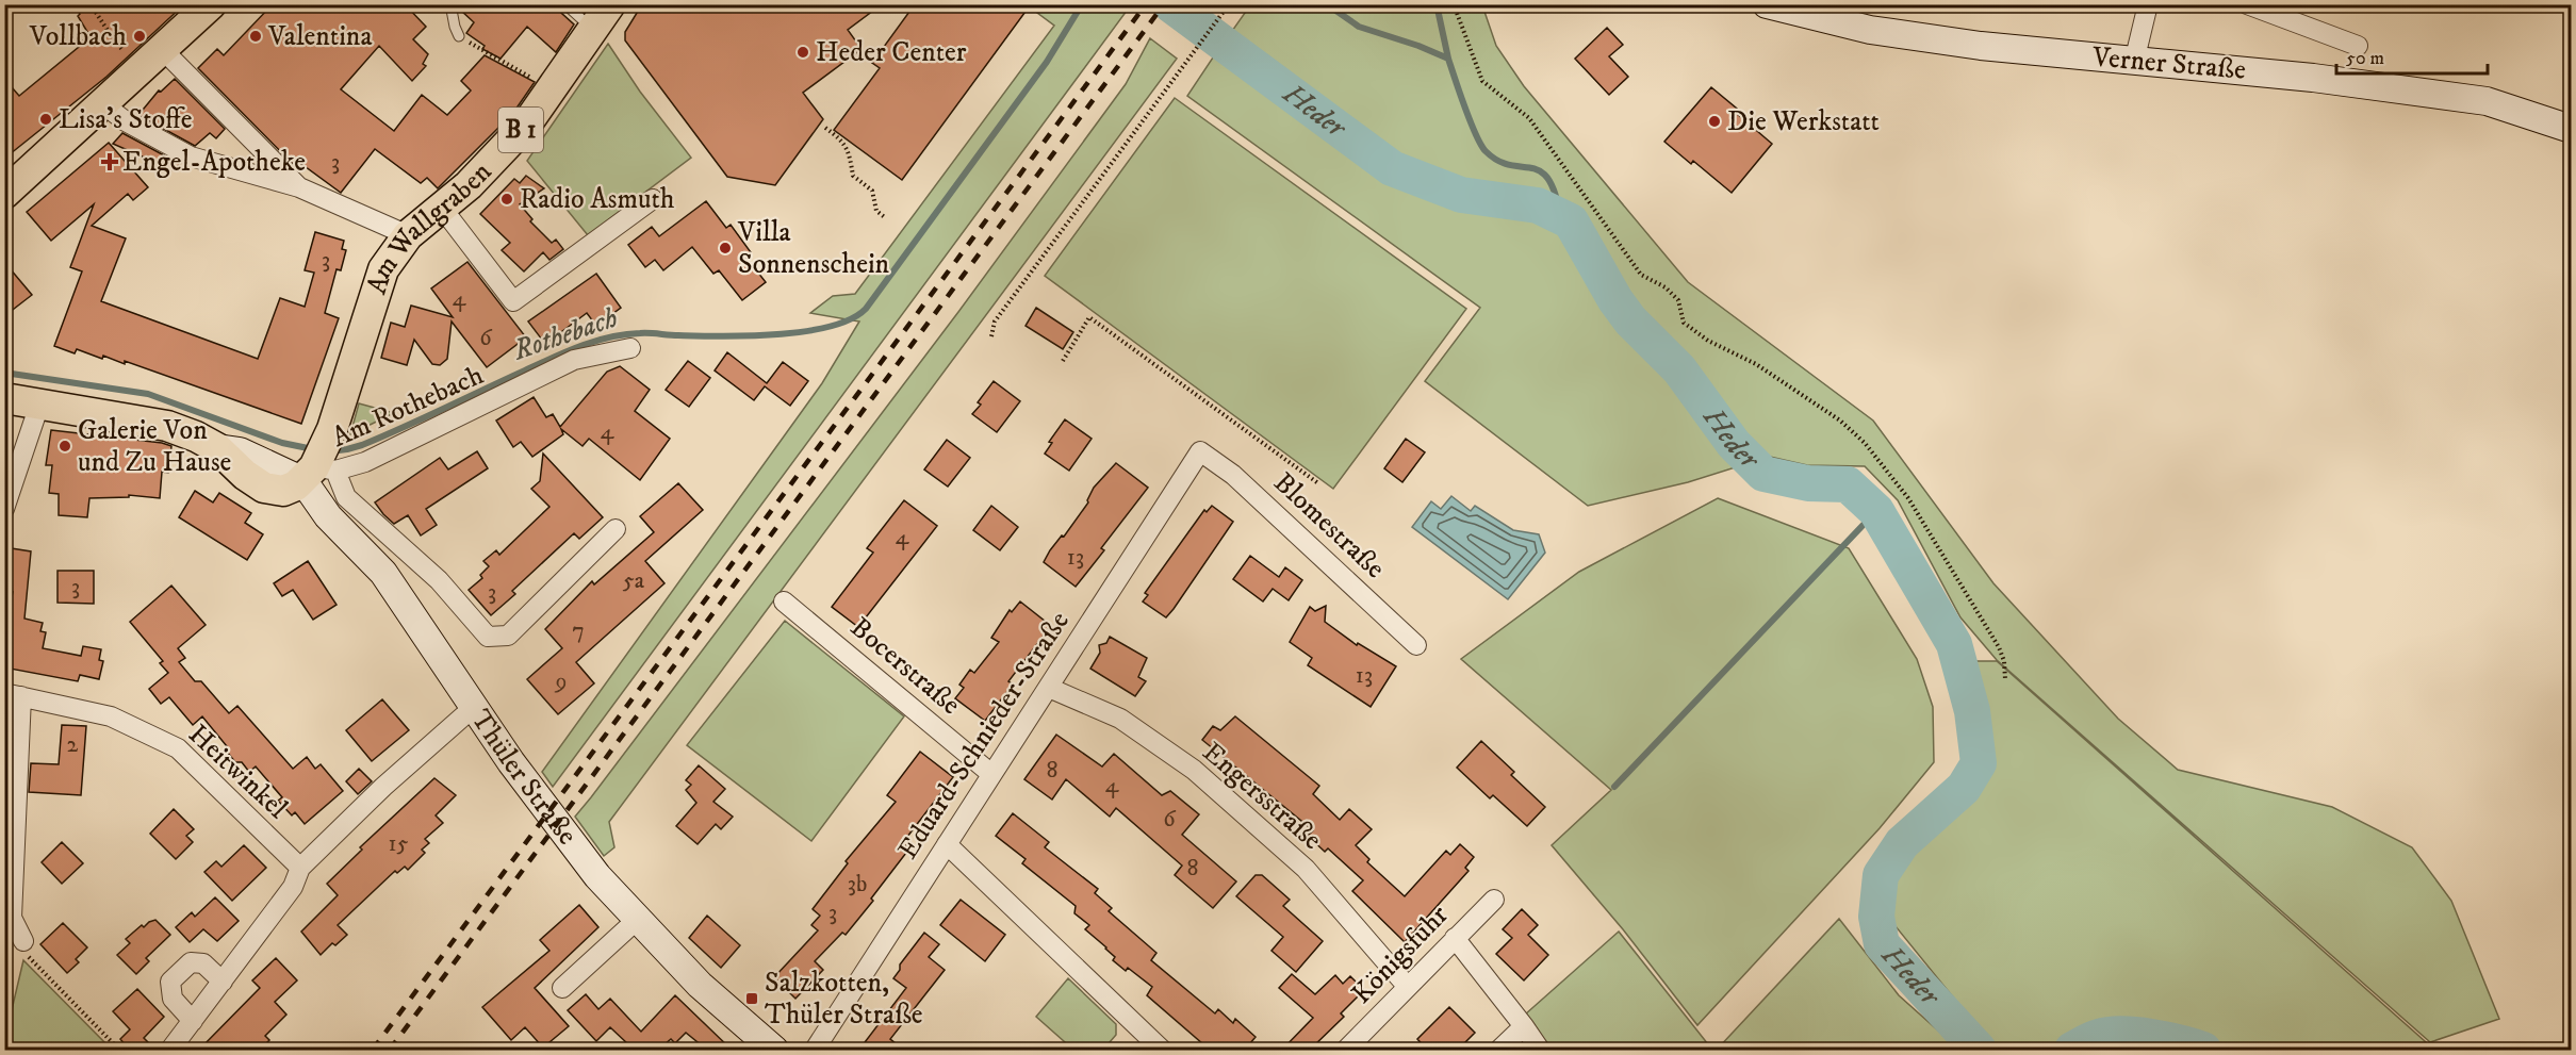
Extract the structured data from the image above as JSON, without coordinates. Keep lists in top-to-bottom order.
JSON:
{
  "streets": {
    "main road": [
      "Verner Straße",
      "B 1",
      "Am Wallgraben",
      "Thüler Straße"
    ],
    "street": [
      "Am Rothebach",
      "Blomestraße",
      "Bocerstraße",
      "Eduard-Schnieder-Straße",
      "Heitwinkel",
      "Engersstraße",
      "Königsfuhr"
    ]
  },
  "crossings": [
    ["Am Wallgraben", "Am Rothebach"],
    ["Am Wallgraben", "Thüler Straße"],
    ["Am Rothebach", "Thüler Straße"],
    ["Blomestraße", "Eduard-Schnieder-Straße"],
    ["Bocerstraße", "Eduard-Schnieder-Straße"],
    ["Eduard-Schnieder-Straße", "Engersstraße"],
    ["Engersstraße", "Königsfuhr"]
  ],
  "water": ["Heder", "Rothebach"],
  "places": {
    "other": [
      "Vollbach",
      "Valentina",
      "Heder Center",
      "Lisa's Stoffe",
      "Die Werkstatt",
      "Radio Asmuth",
      "Villa Sonnenschein",
      "Galerie Von und Zu Hause"
    ],
    "health": ["Engel-Apotheke"],
    "transit": ["Salzkotten, Thüler Straße"]
  },
  "house_numbers": [
    "3",
    "3",
    "4",
    "6",
    "4",
    "4",
    "13",
    "5a",
    "3",
    "3",
    "7",
    "13",
    "9",
    "2",
    "8",
    "4",
    "6",
    "15",
    "8",
    "3b",
    "3"
  ],
  "scale_bar": "50 m"
}
